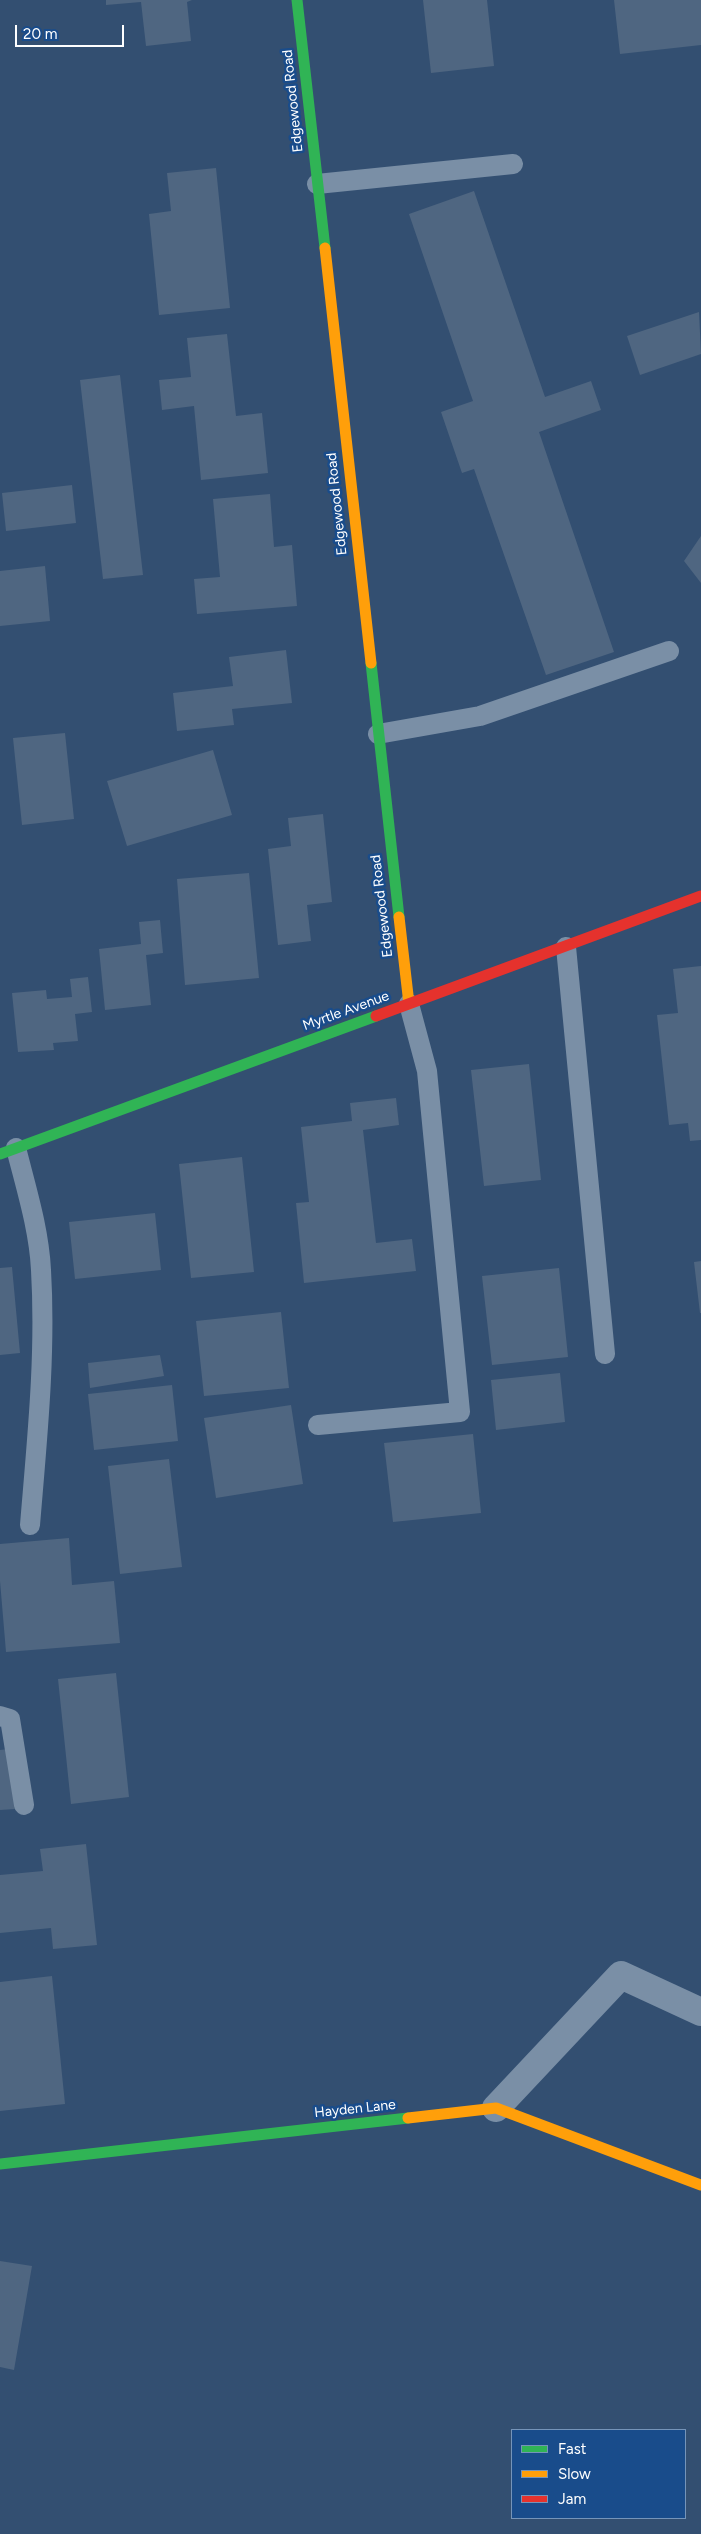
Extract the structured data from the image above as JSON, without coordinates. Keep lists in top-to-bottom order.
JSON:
{
  "streets": {
    "street": ["Edgewood Road", "Myrtle Avenue", "Hayden Lane"]
  },
  "crossings": [
    ["Edgewood Road", "Myrtle Avenue"]
  ],
  "legend": ["Fast", "Slow", "Jam"],
  "scale_bar": "20 m"
}
